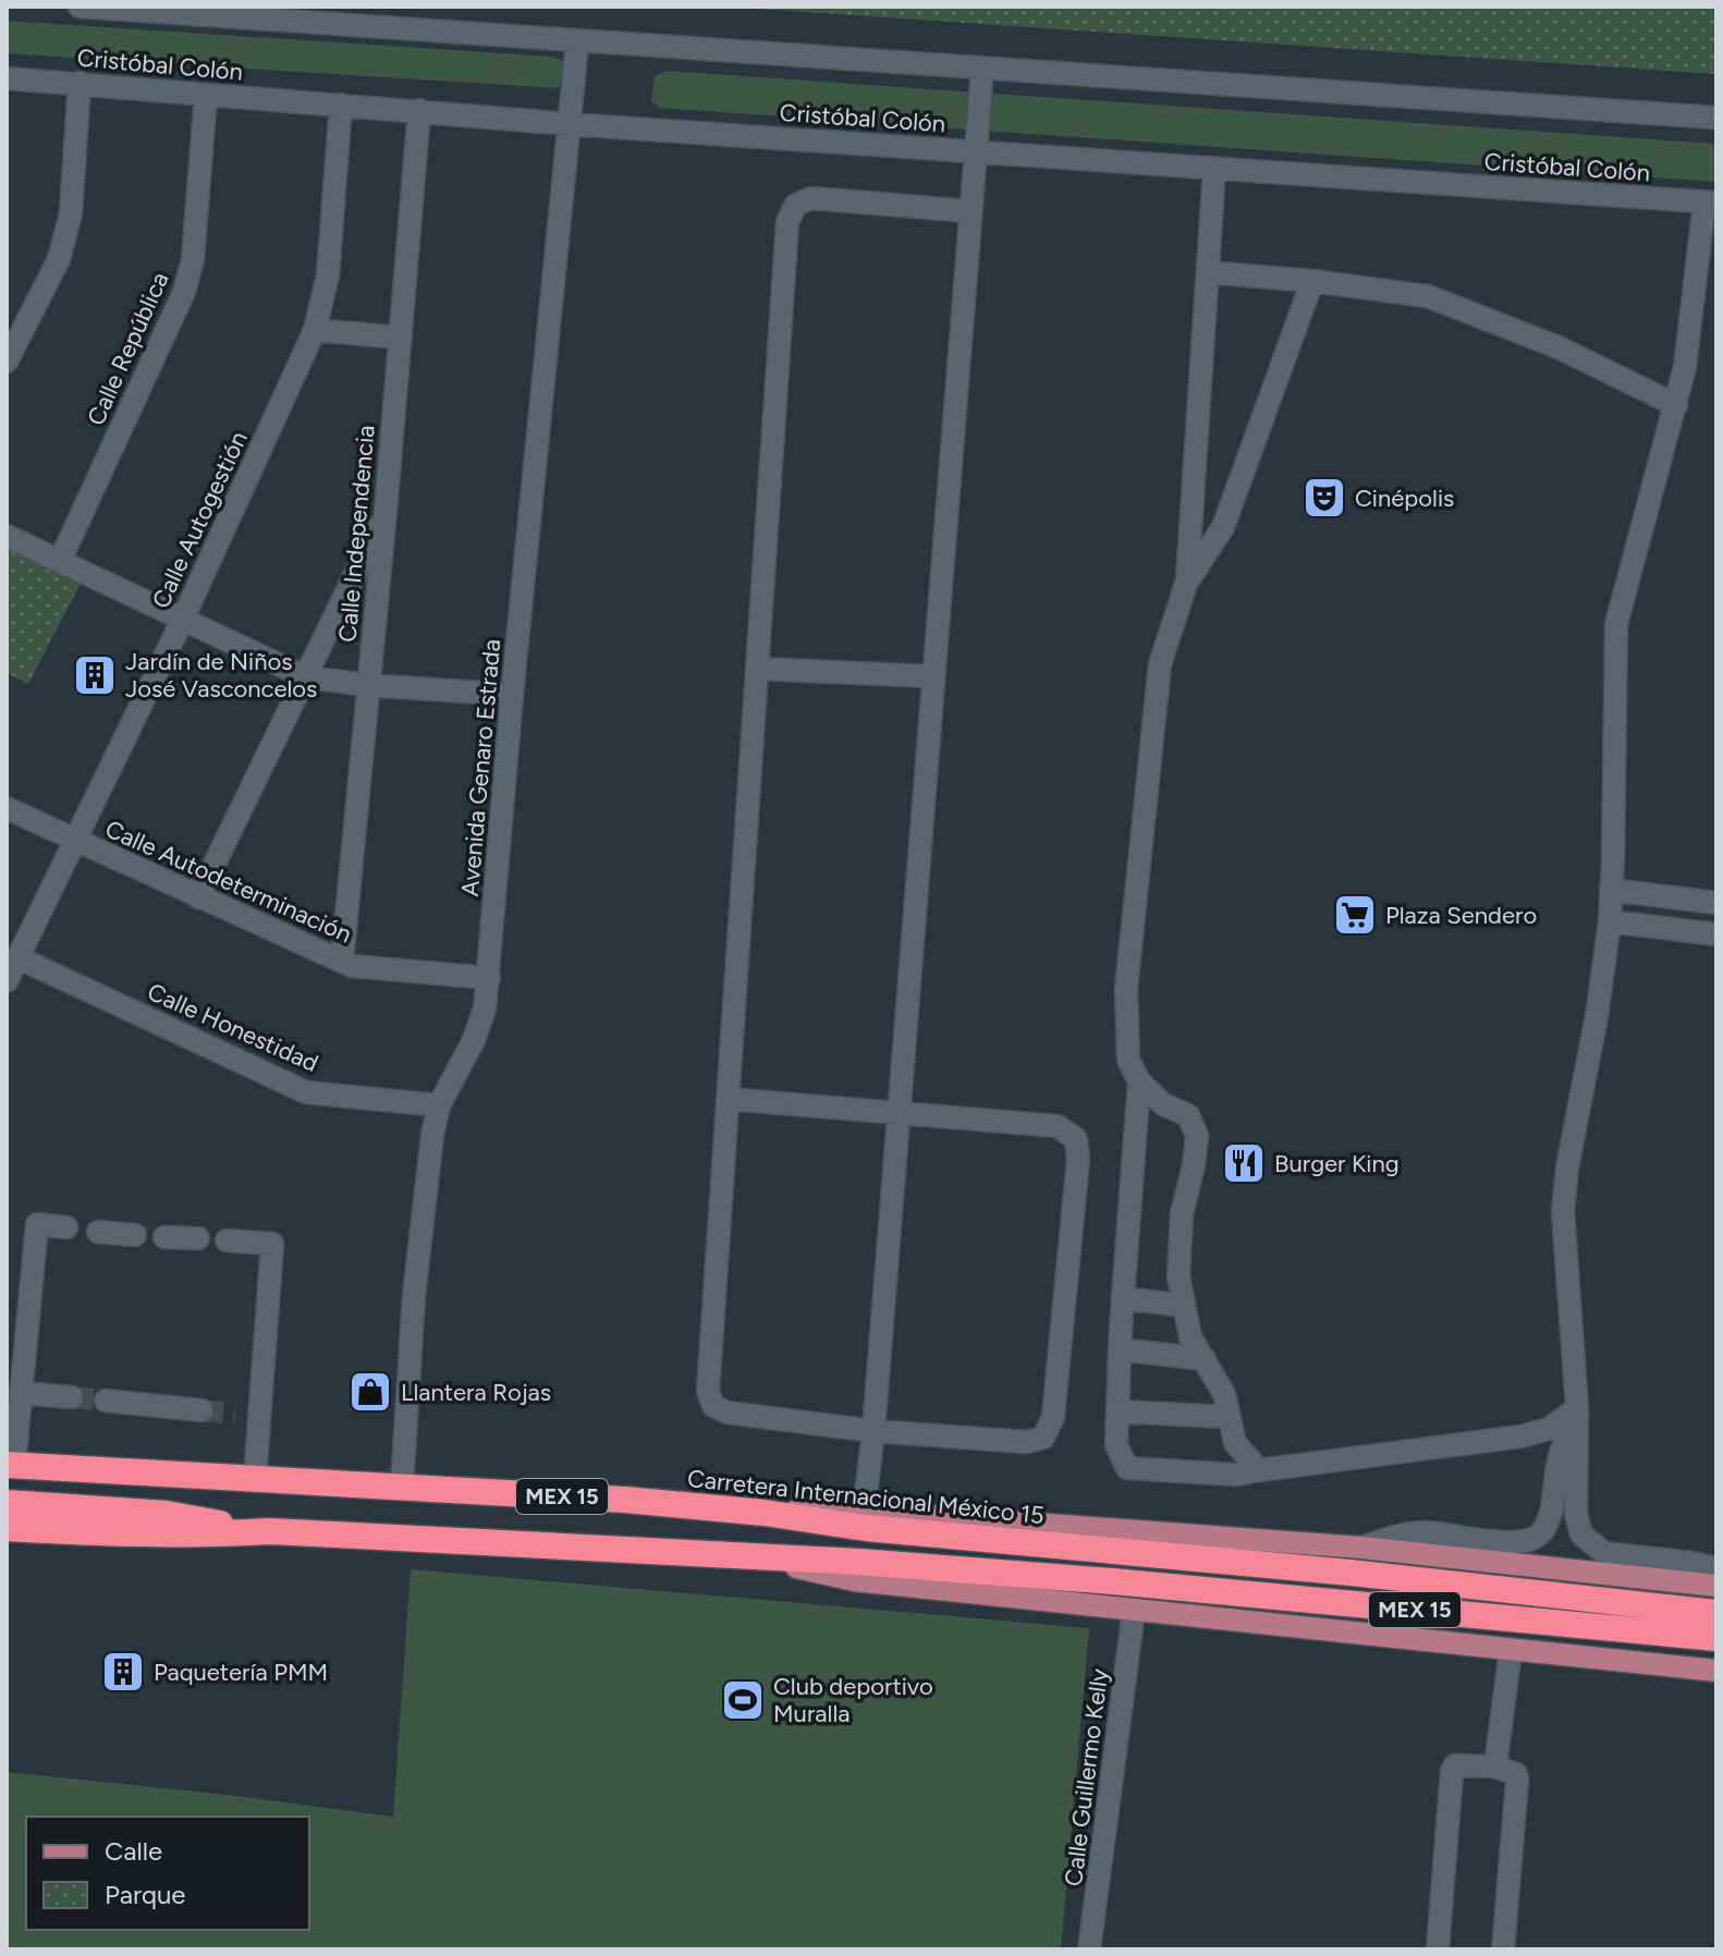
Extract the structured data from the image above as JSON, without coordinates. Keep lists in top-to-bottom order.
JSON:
{
  "streets": {
    "highway": ["MEX 15", "Carretera Internacional México 15"],
    "street": [
      "Cristóbal Colón",
      "Calle República",
      "Calle Autogestión",
      "Calle Independencia",
      "Avenida Genaro Estrada",
      "Calle Autodeterminación",
      "Calle Honestidad",
      "Calle Guillermo Kelly"
    ]
  },
  "crossings": [
    ["Cristóbal Colón", "Calle República"],
    ["Cristóbal Colón", "Calle Autogestión"],
    ["Cristóbal Colón", "Calle Independencia"],
    ["Cristóbal Colón", "Avenida Genaro Estrada"],
    ["Calle Autogestión", "Calle Autodeterminación"],
    ["Calle Autogestión", "Calle Honestidad"],
    ["Calle Independencia", "Calle Autodeterminación"],
    ["Avenida Genaro Estrada", "Calle Autodeterminación"],
    ["Avenida Genaro Estrada", "Calle Honestidad"],
    ["Avenida Genaro Estrada", "Carretera Internacional México 15"]
  ],
  "places": {
    "theatre": ["Cinépolis"],
    "building": ["Jardín de Niños José Vasconcelos", "Paquetería PMM"],
    "supermarket": ["Plaza Sendero"],
    "restaurant": ["Burger King"],
    "shop": ["Llantera Rojas"],
    "sports": ["Club deportivo Muralla"]
  },
  "legend": ["Calle", "Parque"]
}
